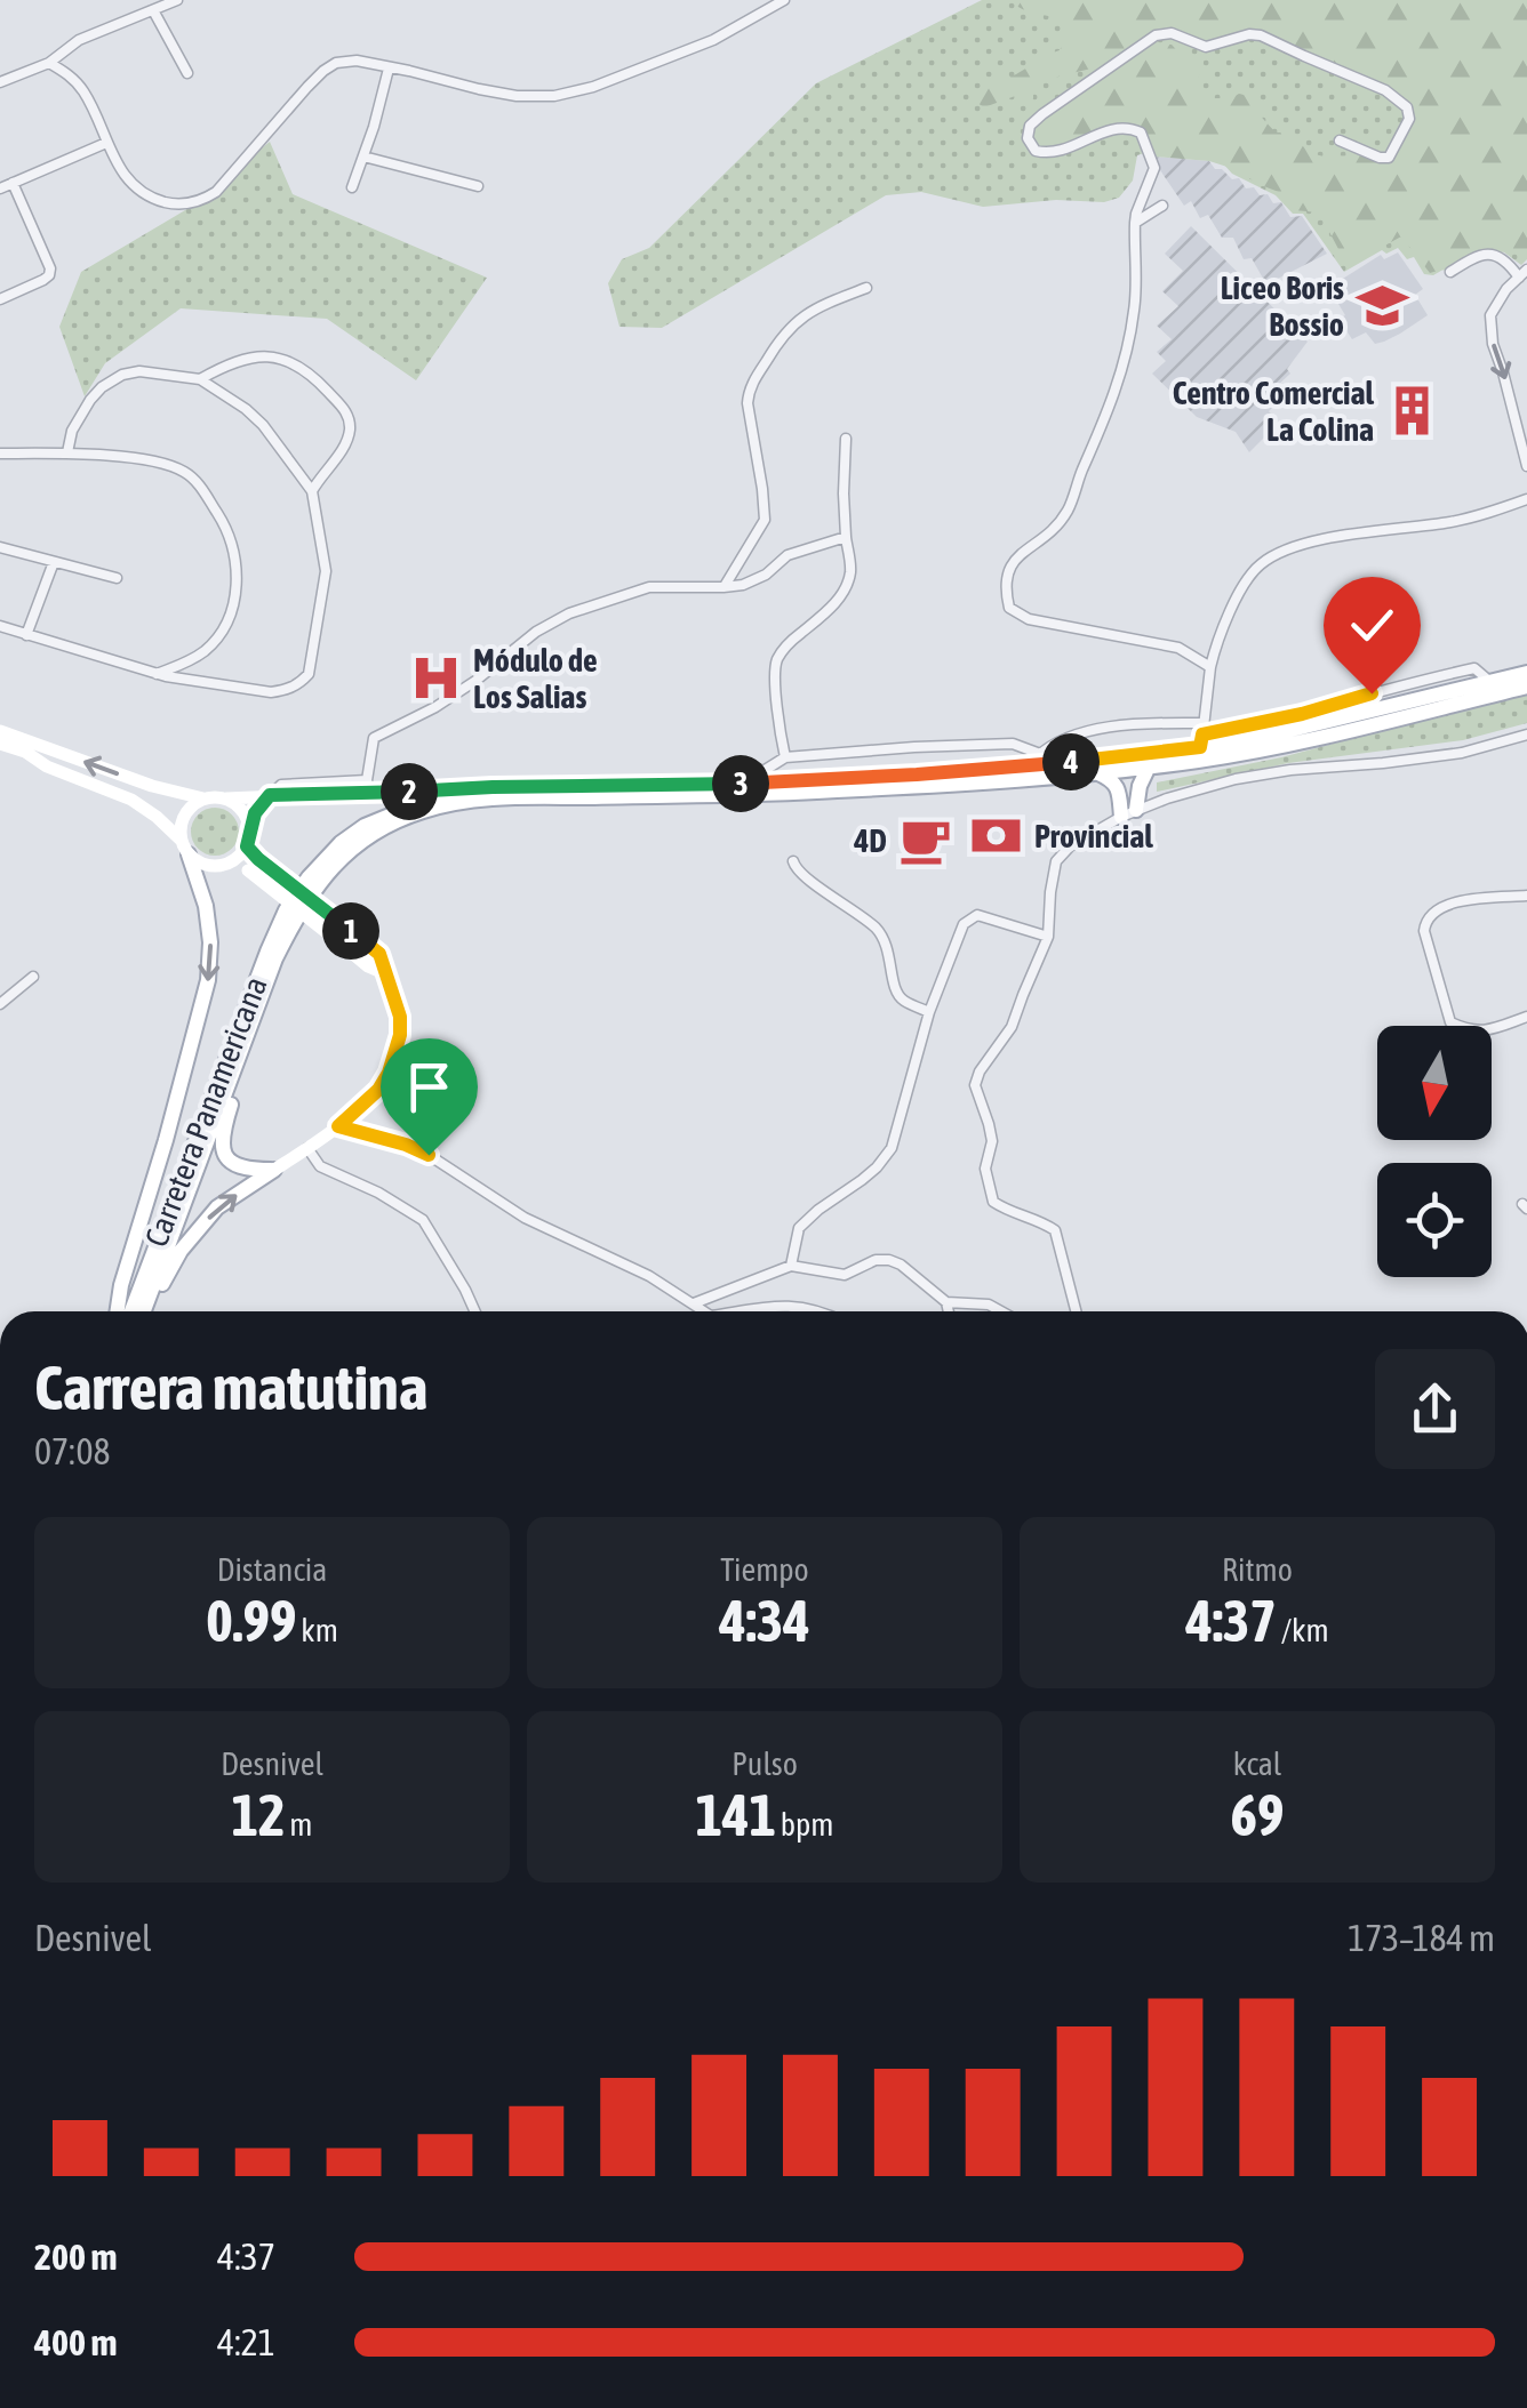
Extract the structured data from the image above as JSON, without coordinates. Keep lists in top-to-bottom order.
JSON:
{
  "streets": {
    "main road": ["Carretera Panamericana"]
  },
  "places": {
    "school or university": ["Liceo Boris Bossio"],
    "building": ["Centro Comercial La Colina"],
    "hospital": ["Módulo de Los Salias"],
    "bank": ["Provincial"],
    "cafe": ["4D"]
  },
  "north": "bottom",
  "page": {
    "pins": [
      "4",
      "3",
      "2",
      "1"
    ],
    "heading": ["Carrera matutina", "07:08"],
    "stats": [
      ["Distancia", "0.99 km"],
      ["Tiempo", "4:34"],
      ["Ritmo", "4:37 /km"],
      ["Desnivel", "12 m"],
      ["Pulso", "141 bpm"],
      ["kcal", "69"]
    ],
    "chart": ["Desnivel", "173–184 m"],
    "list": [
      {
        "name": "200 m",
        "note": "4:37"
      },
      {
        "name": "400 m",
        "note": "4:21"
      }
    ]
  }
}
